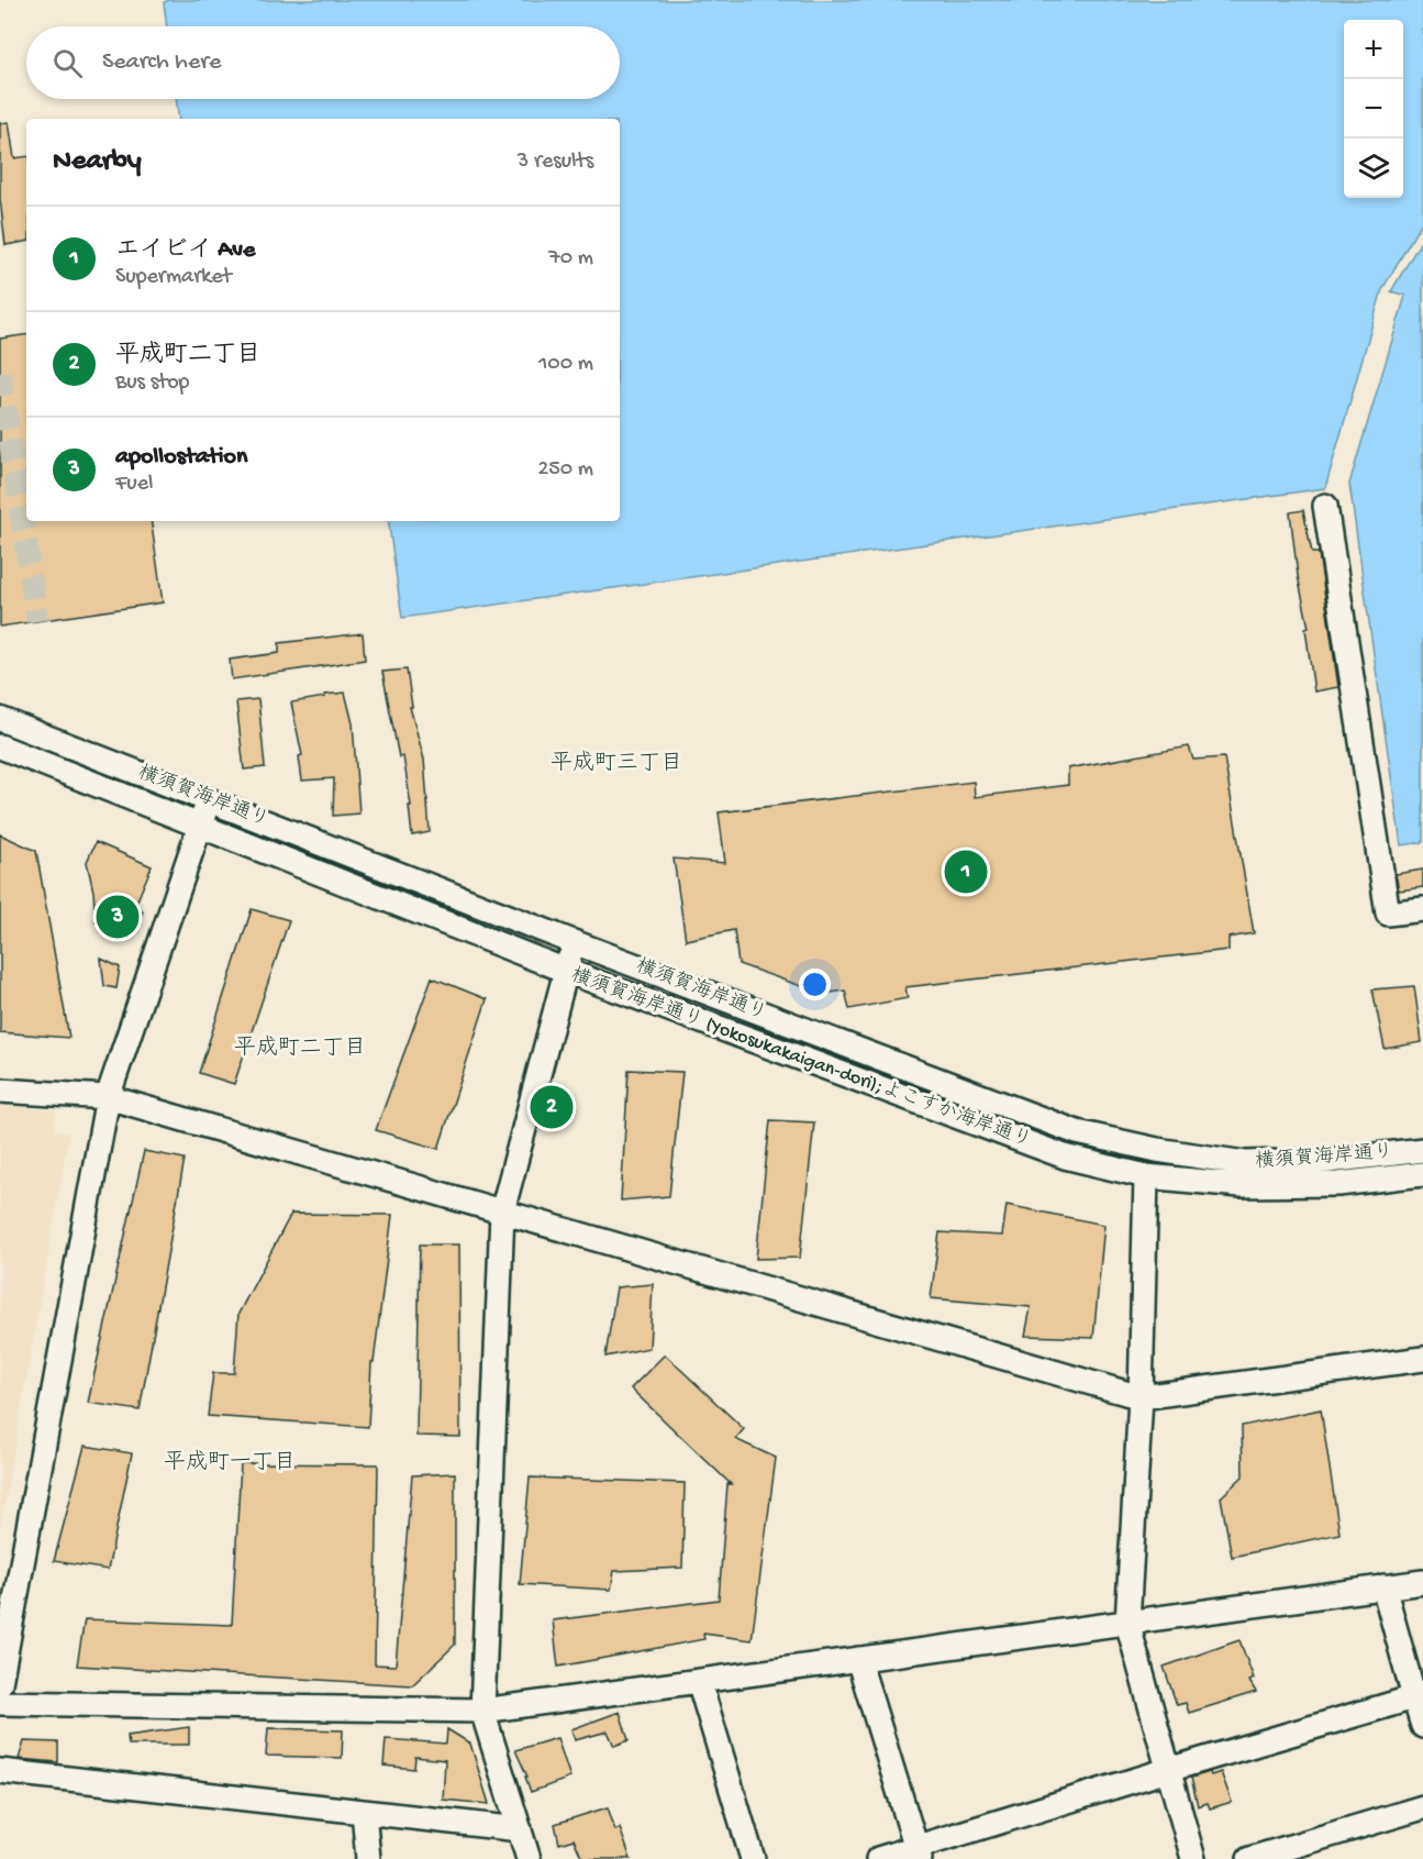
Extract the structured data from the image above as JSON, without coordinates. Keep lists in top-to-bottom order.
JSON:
{
  "streets": {
    "street": ["横須賀海岸通り", "横須賀海岸通り (Yokosukakaigan-dori);よこすか海岸通り"]
  },
  "districts": ["平成町三丁目", "平成町二丁目", "平成町一丁目"],
  "page": {
    "map_buttons": ["+", "−"],
    "search": "Search here",
    "heading": ["Nearby", "3 results"],
    "list": [
      {
        "mark": "1",
        "name": "エイビイ Ave",
        "note": "Supermarket",
        "value": "70 m"
      },
      {
        "mark": "2",
        "name": "平成町二丁目",
        "note": "Bus stop",
        "value": "100 m"
      },
      {
        "mark": "3",
        "name": "apollostation",
        "note": "Fuel",
        "value": "250 m"
      }
    ],
    "pins": ["1", "3", "2"]
  }
}
